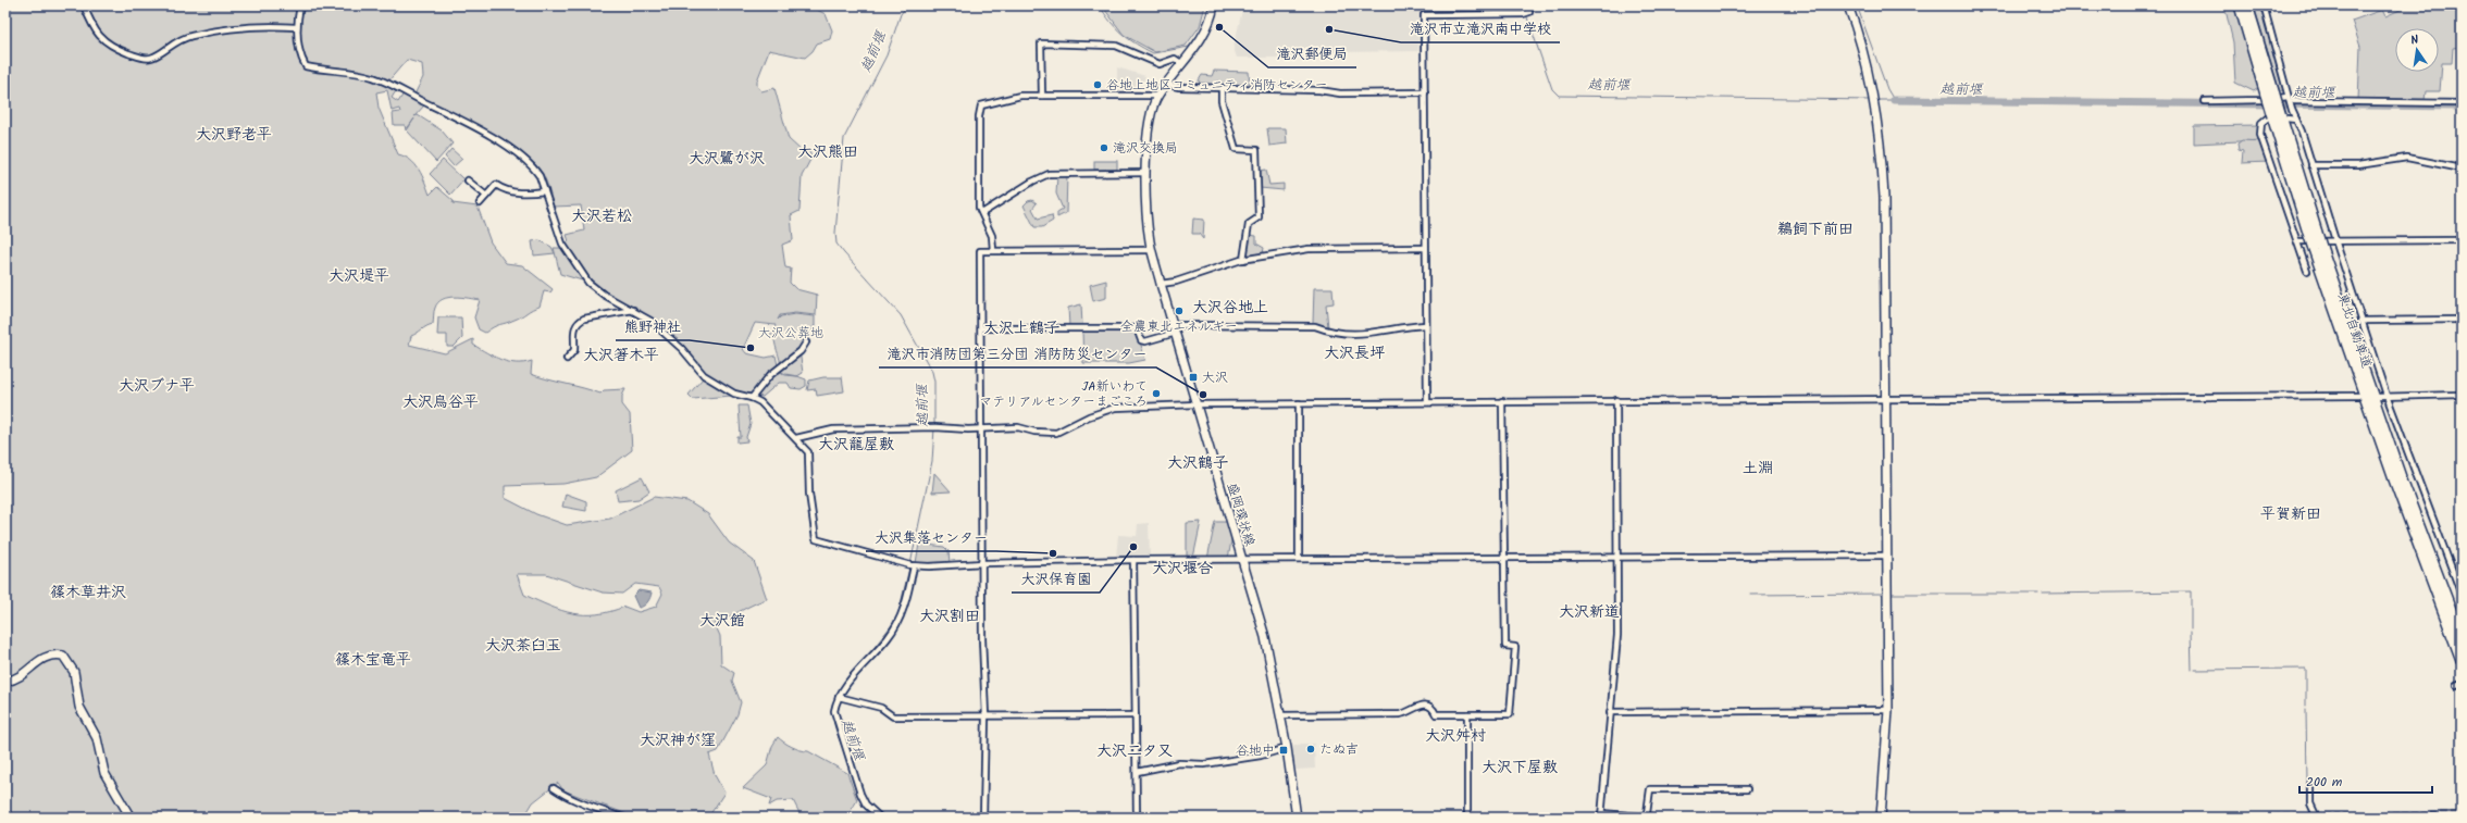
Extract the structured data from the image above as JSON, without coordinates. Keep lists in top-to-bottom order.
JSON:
{
  "streets": {
    "highway": ["東北自動車道"],
    "street": ["盛岡環状線"]
  },
  "districts": [
    "大沢野老平",
    "大沢熊田",
    "大沢鷺が沢",
    "大沢若松",
    "鵜飼下前田",
    "大沢堤平",
    "大沢谷地上",
    "大沢上鶴子",
    "大沢長坪",
    "大沢箸木平",
    "大沢ブナ平",
    "大沢鳥谷平",
    "大沢籠屋敷",
    "大沢鶴子",
    "土淵",
    "平賀新田",
    "大沢堰合",
    "篠木草井沢",
    "大沢新道",
    "大沢割田",
    "大沢館",
    "大沢茶臼玉",
    "篠木宝竜平",
    "大沢舛村",
    "大沢神が窪",
    "大沢二タ又",
    "大沢下屋敷"
  ],
  "water": ["越前堰"],
  "parks": ["大沢公葬地"],
  "places": {
    "other": [
      "滝沢郵便局",
      "滝沢市立滝沢南中学校",
      "谷地上地区コミュニティ消防センター",
      "滝沢交換局",
      "全農東北エネルギー",
      "熊野神社",
      "JA新いわて マテリアルセンターまごころ",
      "滝沢市消防団第三分団 消防防災センター",
      "大沢保育園",
      "大沢集落センター",
      "たぬ吉"
    ],
    "transit": ["大沢", "谷地中"]
  },
  "scale_bar": "200 m",
  "north": "top"
}
